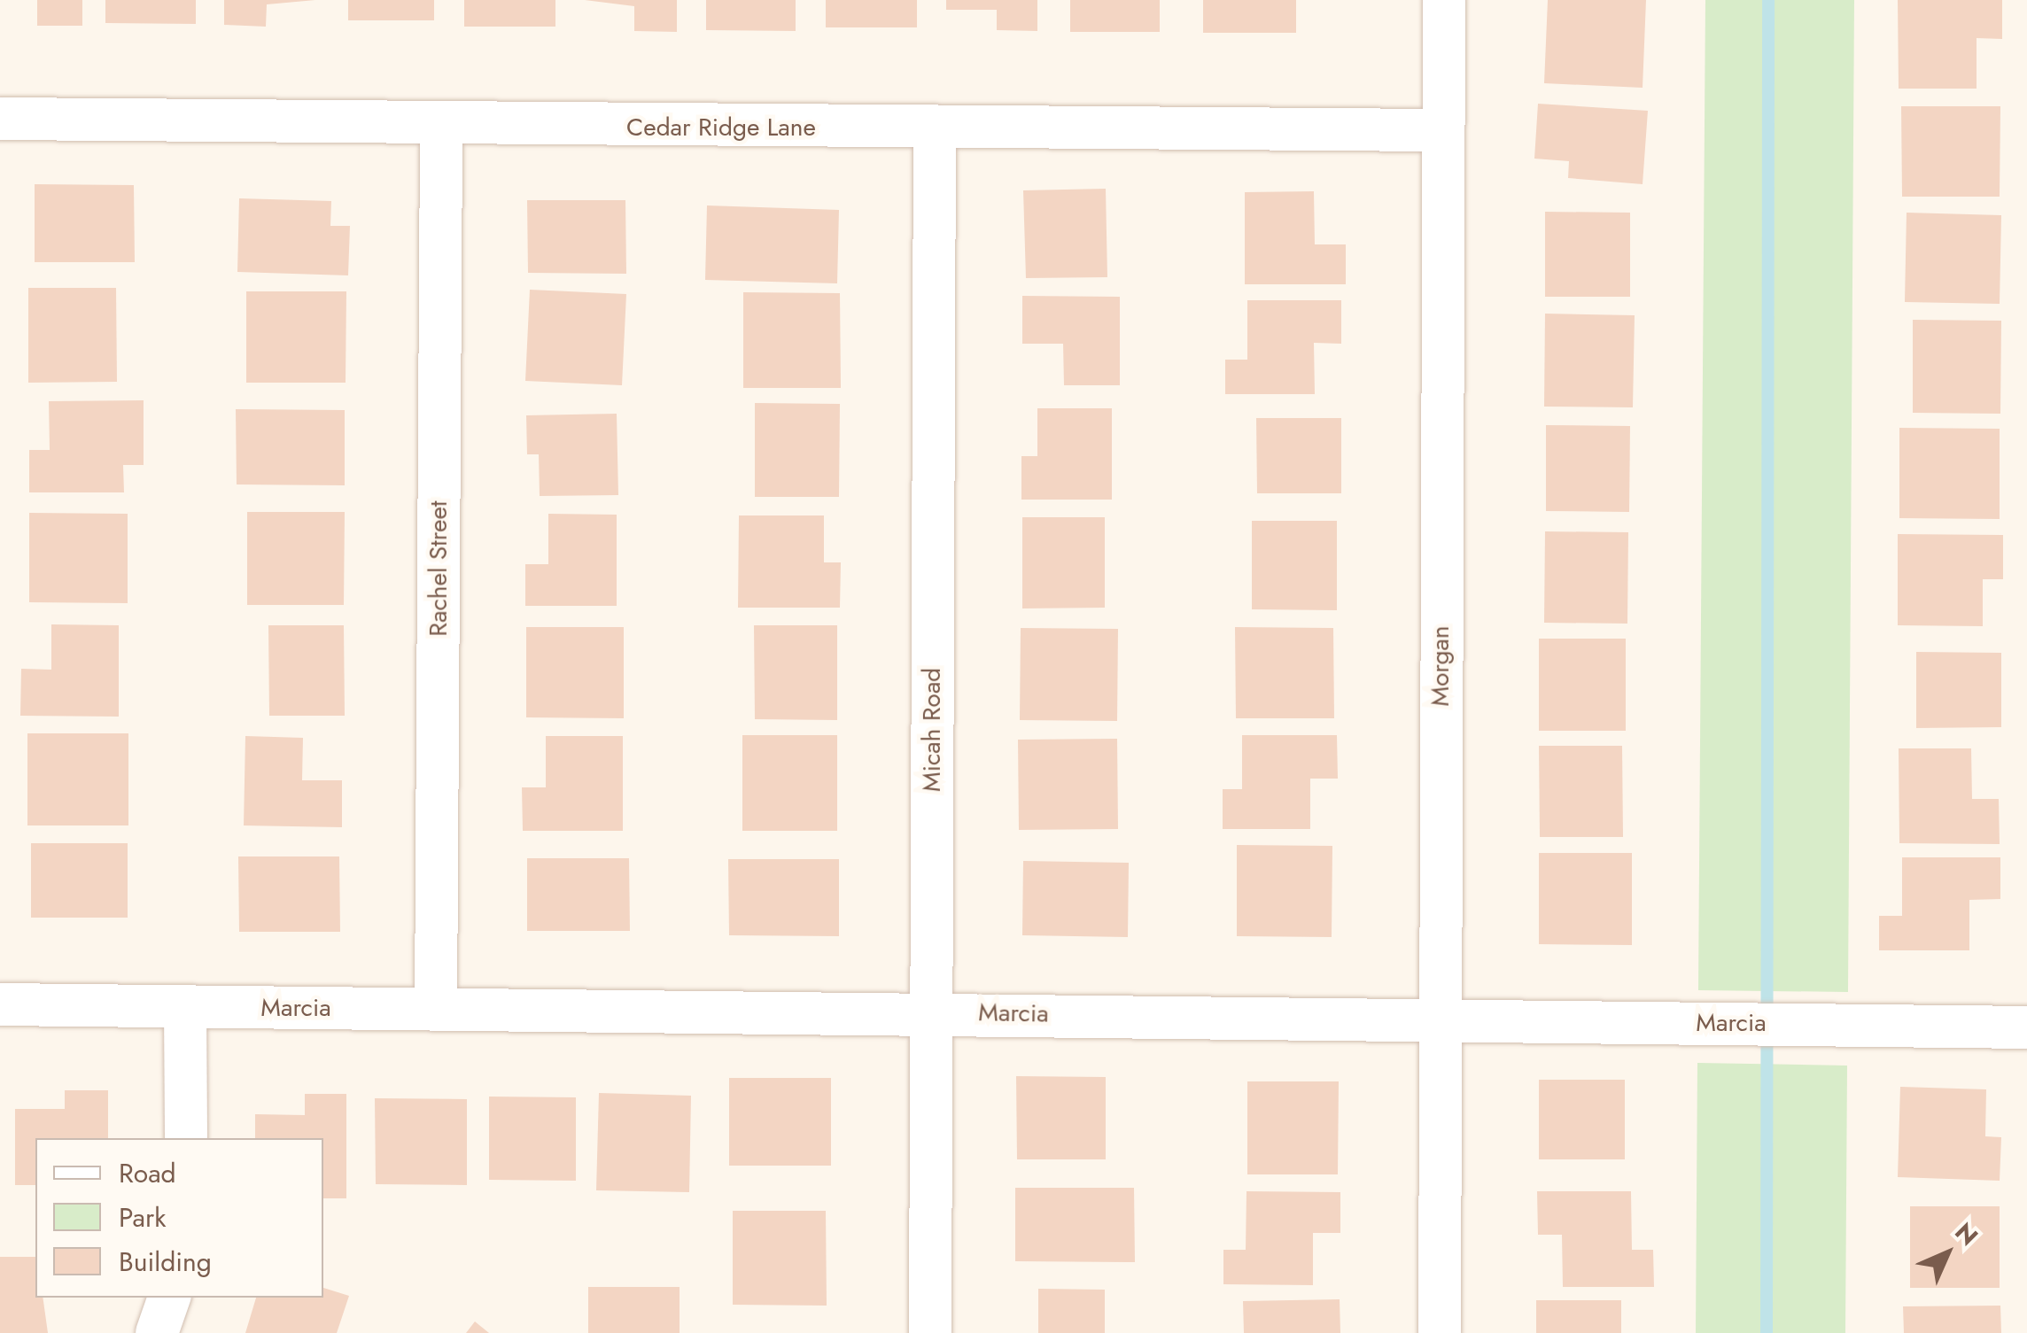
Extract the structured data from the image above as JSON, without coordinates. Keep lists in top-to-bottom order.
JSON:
{
  "streets": {
    "street": [
      "Cedar Ridge Lane",
      "Rachel Street",
      "Morgan",
      "Micah Road",
      "Marcia"
    ]
  },
  "crossings": [
    ["Cedar Ridge Lane", "Rachel Street"],
    ["Cedar Ridge Lane", "Morgan"],
    ["Cedar Ridge Lane", "Micah Road"],
    ["Rachel Street", "Marcia"],
    ["Morgan", "Marcia"],
    ["Micah Road", "Marcia"]
  ],
  "legend": ["Road", "Park", "Building"],
  "north": "top right"
}
